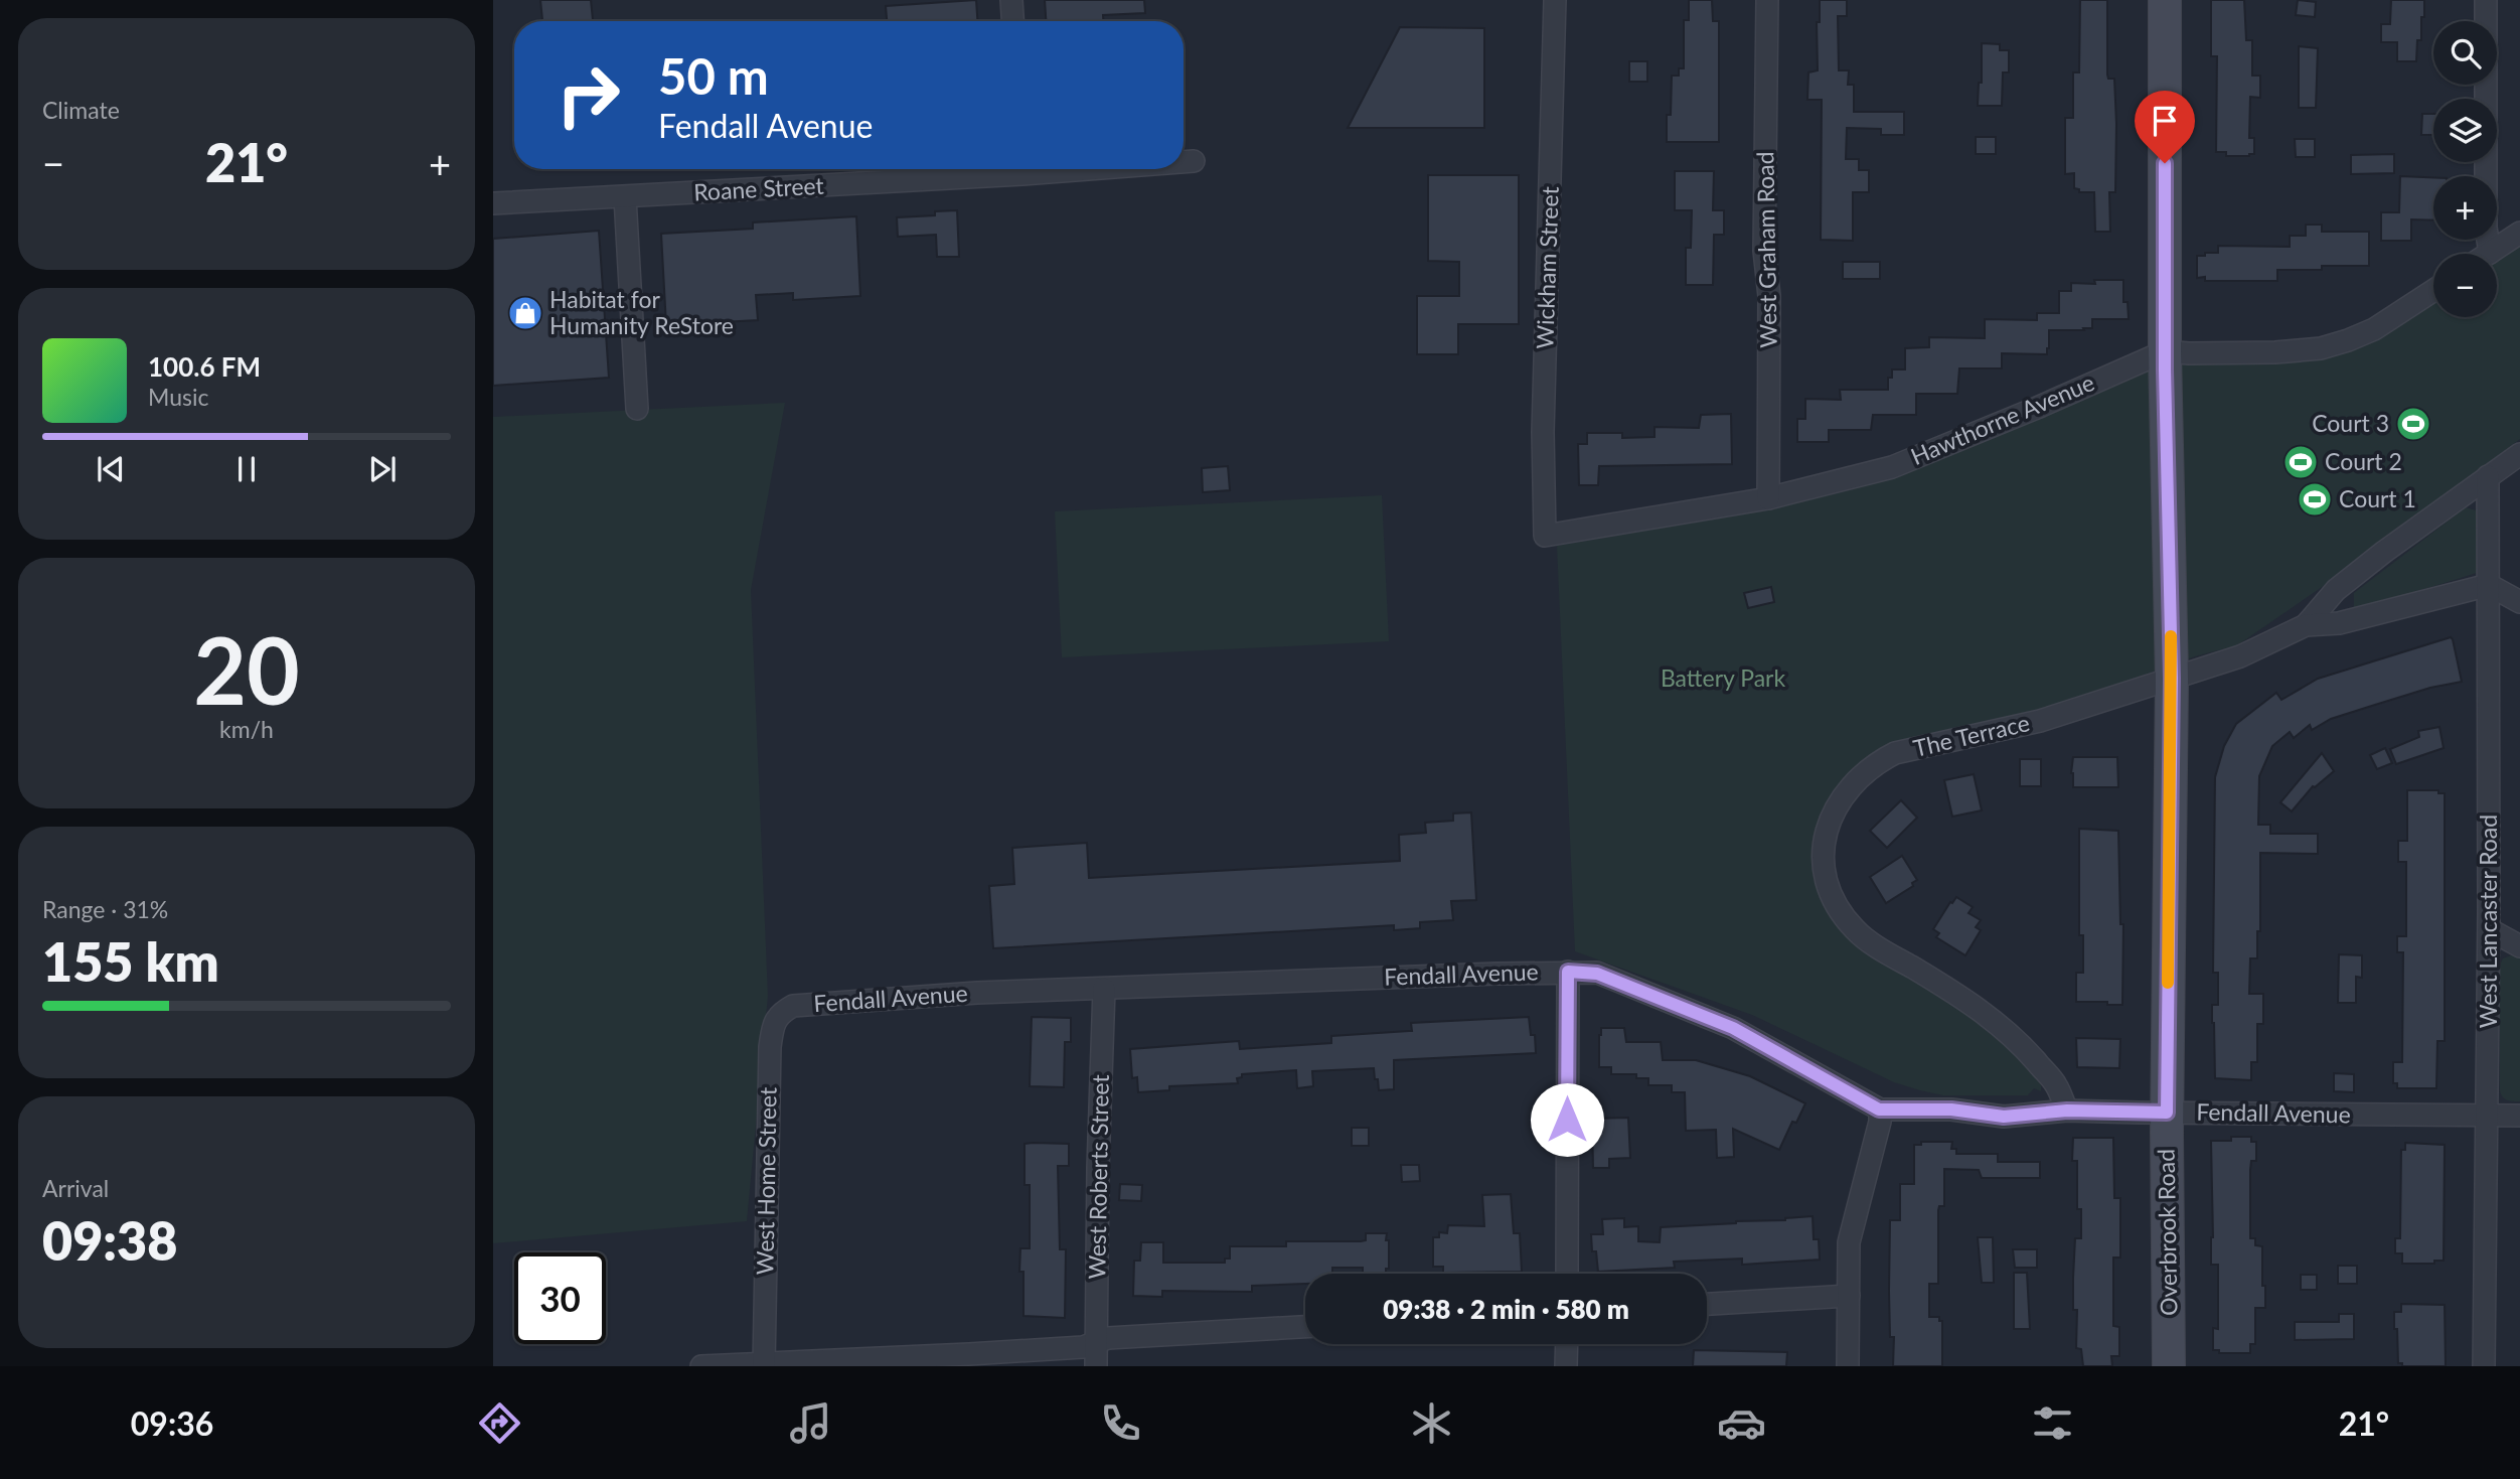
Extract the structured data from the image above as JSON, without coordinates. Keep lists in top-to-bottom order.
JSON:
{
  "streets": {
    "street": [
      "Roane Street",
      "West Graham Road",
      "Wickham Street",
      "Hawthorne Avenue",
      "The Terrace",
      "West Lancaster Road",
      "Fendall Avenue",
      "West Roberts Street",
      "West Home Street",
      "Overbrook Road"
    ]
  },
  "crossings": [
    ["West Graham Road", "Hawthorne Avenue"],
    ["Wickham Street", "Hawthorne Avenue"],
    ["Hawthorne Avenue", "Overbrook Road"],
    ["The Terrace", "West Lancaster Road"],
    ["The Terrace", "Fendall Avenue"],
    ["The Terrace", "Overbrook Road"],
    ["West Lancaster Road", "Fendall Avenue"],
    ["Fendall Avenue", "West Roberts Street"],
    ["Fendall Avenue", "West Home Street"],
    ["Fendall Avenue", "Overbrook Road"]
  ],
  "parks": ["Battery Park"],
  "places": {
    "shop": ["Habitat for Humanity ReStore"],
    "sports": ["Court 3", "Court 2", "Court 1"]
  },
  "page": {
    "tile": [
      "Climate",
      ["20", "km/h"],
      ["Range · 31%", "155 km"],
      ["Arrival", "09:38"]
    ],
    "map_buttons": ["+", "−"],
    "turn": ["50 m", "Fendall Avenue"],
    "heat": ["−", "21°", "+"],
    "song": ["100.6 FM", "Music"],
    "limit": "30",
    "trip": "09:38 · 2 min · 580 m",
    "tabs": ["09:36", "21°"]
  }
}
